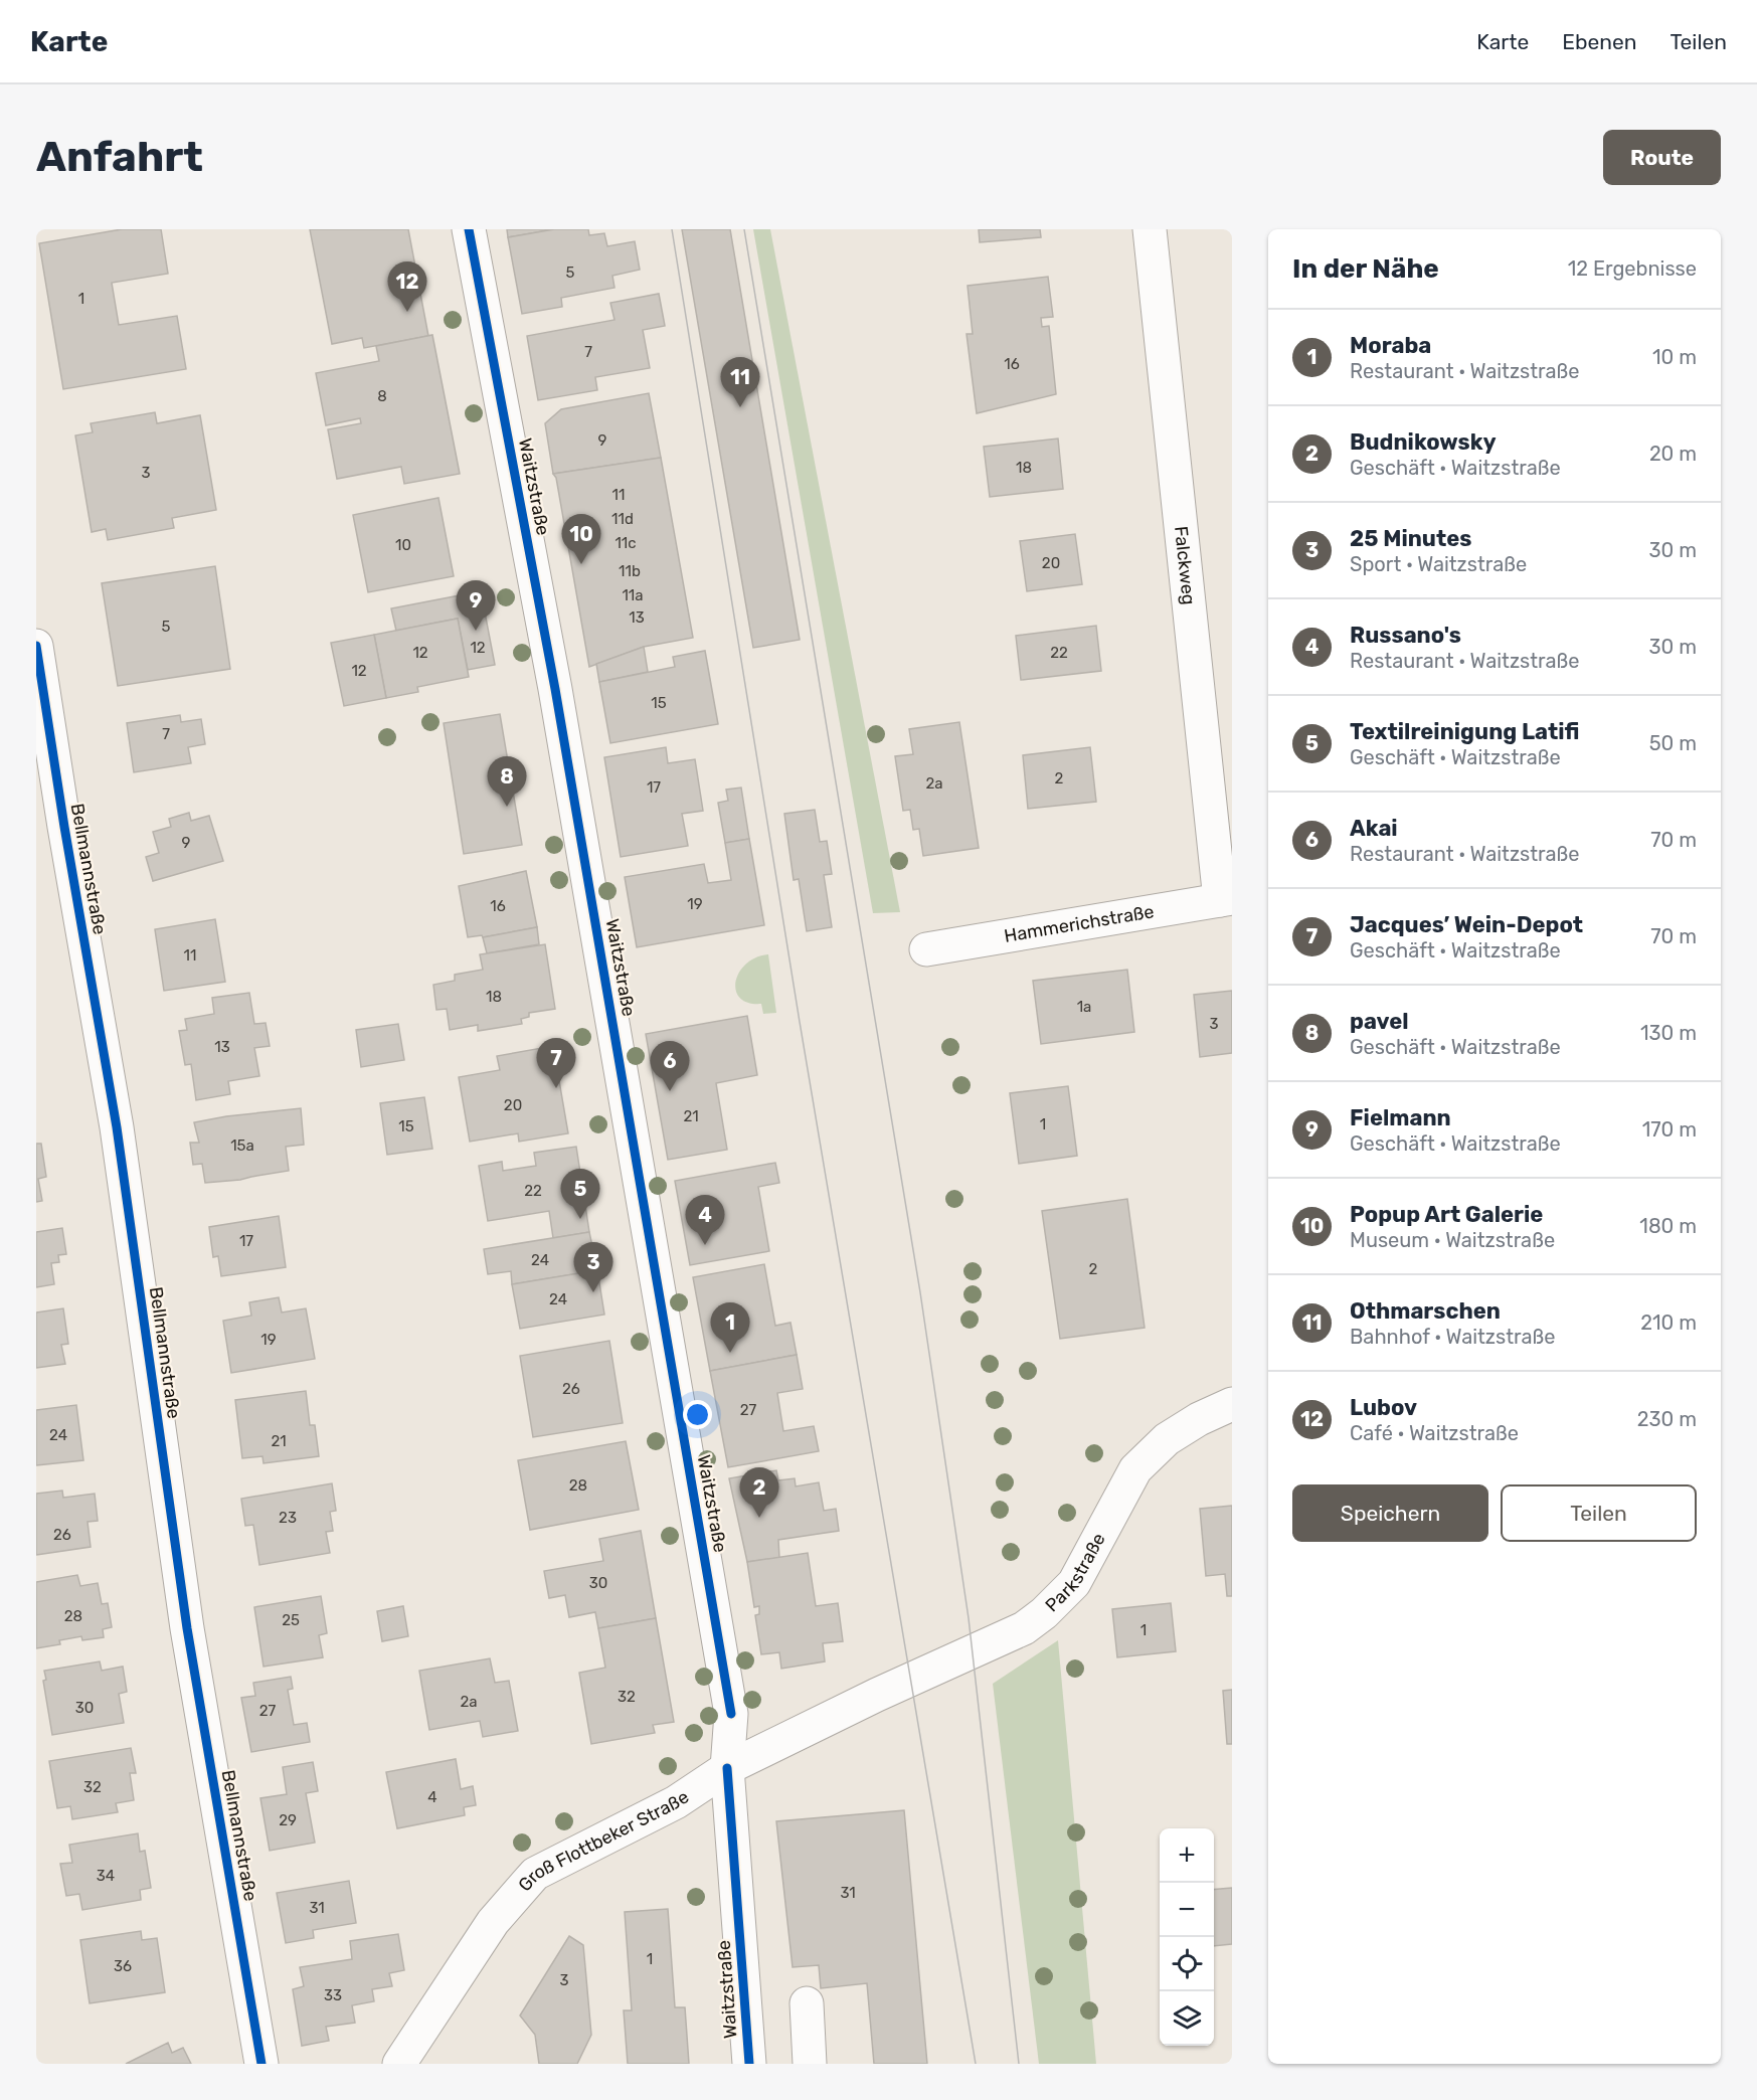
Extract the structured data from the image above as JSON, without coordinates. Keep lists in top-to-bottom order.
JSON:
{
  "streets": {
    "street": [
      "Waitzstraße",
      "Falckweg",
      "Bellmannstraße",
      "Hammerichstraße",
      "Parkstraße",
      "Groß Flottbeker Straße"
    ]
  },
  "crossings": [
    ["Waitzstraße", "Groß Flottbeker Straße"],
    ["Falckweg", "Hammerichstraße"],
    ["Parkstraße", "Groß Flottbeker Straße"]
  ],
  "house_numbers": [
    "5",
    "1",
    "7",
    "16",
    "8",
    "9",
    "18",
    "3",
    "11",
    "11d",
    "11c",
    "10",
    "20",
    "11b",
    "11a",
    "13",
    "5",
    "12",
    "12",
    "22",
    "12",
    "15",
    "7",
    "2",
    "2a",
    "17",
    "9",
    "19",
    "16",
    "11",
    "18",
    "1a",
    "3",
    "13",
    "20",
    "21",
    "1",
    "15",
    "15a",
    "22",
    "17",
    "24",
    "2",
    "24",
    "19",
    "26",
    "27",
    "24",
    "21",
    "28",
    "23",
    "26",
    "30",
    "28",
    "25",
    "1",
    "32",
    "2a",
    "30",
    "27",
    "32",
    "4",
    "29",
    "34",
    "31",
    "31",
    "1",
    "36",
    "3",
    "33"
  ],
  "page": {
    "header": "Karte",
    "nav": ["Karte", "Ebenen", "Teilen"],
    "buttons": [
      "Route",
      ["Speichern", "Teilen"]
    ],
    "title": "Anfahrt",
    "heading": ["In der Nähe", "12 Ergebnisse"],
    "pins": [
      "12",
      "11",
      "10",
      "9",
      "8",
      "7",
      "6",
      "5",
      "4",
      "3",
      "1",
      "2"
    ],
    "list": [
      {
        "mark": "1",
        "name": "Moraba",
        "note": "Restaurant · Waitzstraße",
        "value": "10 m"
      },
      {
        "mark": "2",
        "name": "Budnikowsky",
        "note": "Geschäft · Waitzstraße",
        "value": "20 m"
      },
      {
        "mark": "3",
        "name": "25 Minutes",
        "note": "Sport · Waitzstraße",
        "value": "30 m"
      },
      {
        "mark": "4",
        "name": "Russano's",
        "note": "Restaurant · Waitzstraße",
        "value": "30 m"
      },
      {
        "mark": "5",
        "name": "Textilreinigung Latifi",
        "note": "Geschäft · Waitzstraße",
        "value": "50 m"
      },
      {
        "mark": "6",
        "name": "Akai",
        "note": "Restaurant · Waitzstraße",
        "value": "70 m"
      },
      {
        "mark": "7",
        "name": "Jacques’ Wein-Depot",
        "note": "Geschäft · Waitzstraße",
        "value": "70 m"
      },
      {
        "mark": "8",
        "name": "pavel",
        "note": "Geschäft · Waitzstraße",
        "value": "130 m"
      },
      {
        "mark": "9",
        "name": "Fielmann",
        "note": "Geschäft · Waitzstraße",
        "value": "170 m"
      },
      {
        "mark": "10",
        "name": "Popup Art Galerie",
        "note": "Museum · Waitzstraße",
        "value": "180 m"
      },
      {
        "mark": "11",
        "name": "Othmarschen",
        "note": "Bahnhof · Waitzstraße",
        "value": "210 m"
      },
      {
        "mark": "12",
        "name": "Lubov",
        "note": "Café · Waitzstraße",
        "value": "230 m"
      }
    ],
    "map_buttons": ["+", "−"]
  }
}
